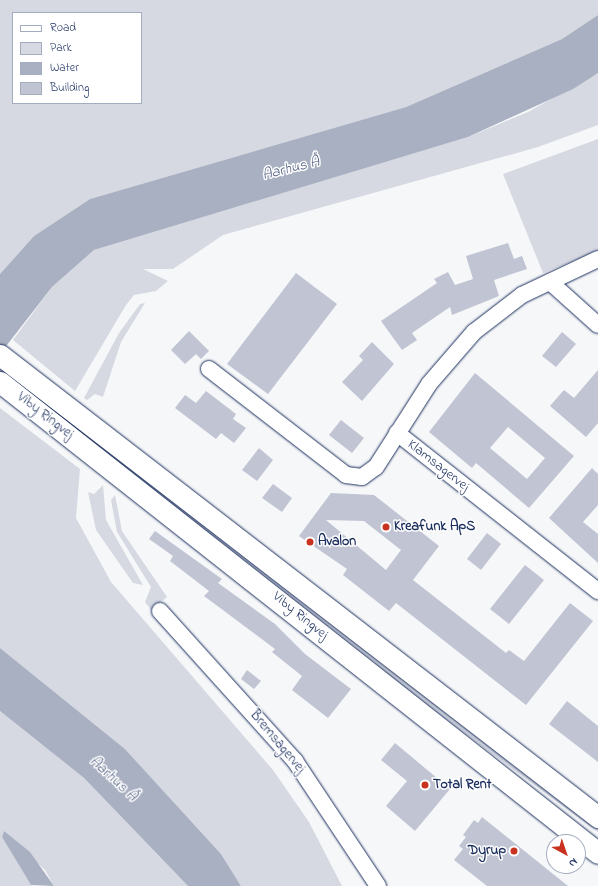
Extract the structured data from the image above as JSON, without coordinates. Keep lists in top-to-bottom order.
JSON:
{
  "streets": {
    "main road": ["Viby Ringvej"],
    "street": ["Klamsagervej", "Bremsagervej"]
  },
  "water": ["Aarhus Å"],
  "places": [
    "Kreafunk ApS",
    "Avalon",
    "Total Rent",
    "Dyrup"
  ],
  "legend": [
    "Road",
    "Park",
    "Water",
    "Building"
  ],
  "north": "bottom right"
}
